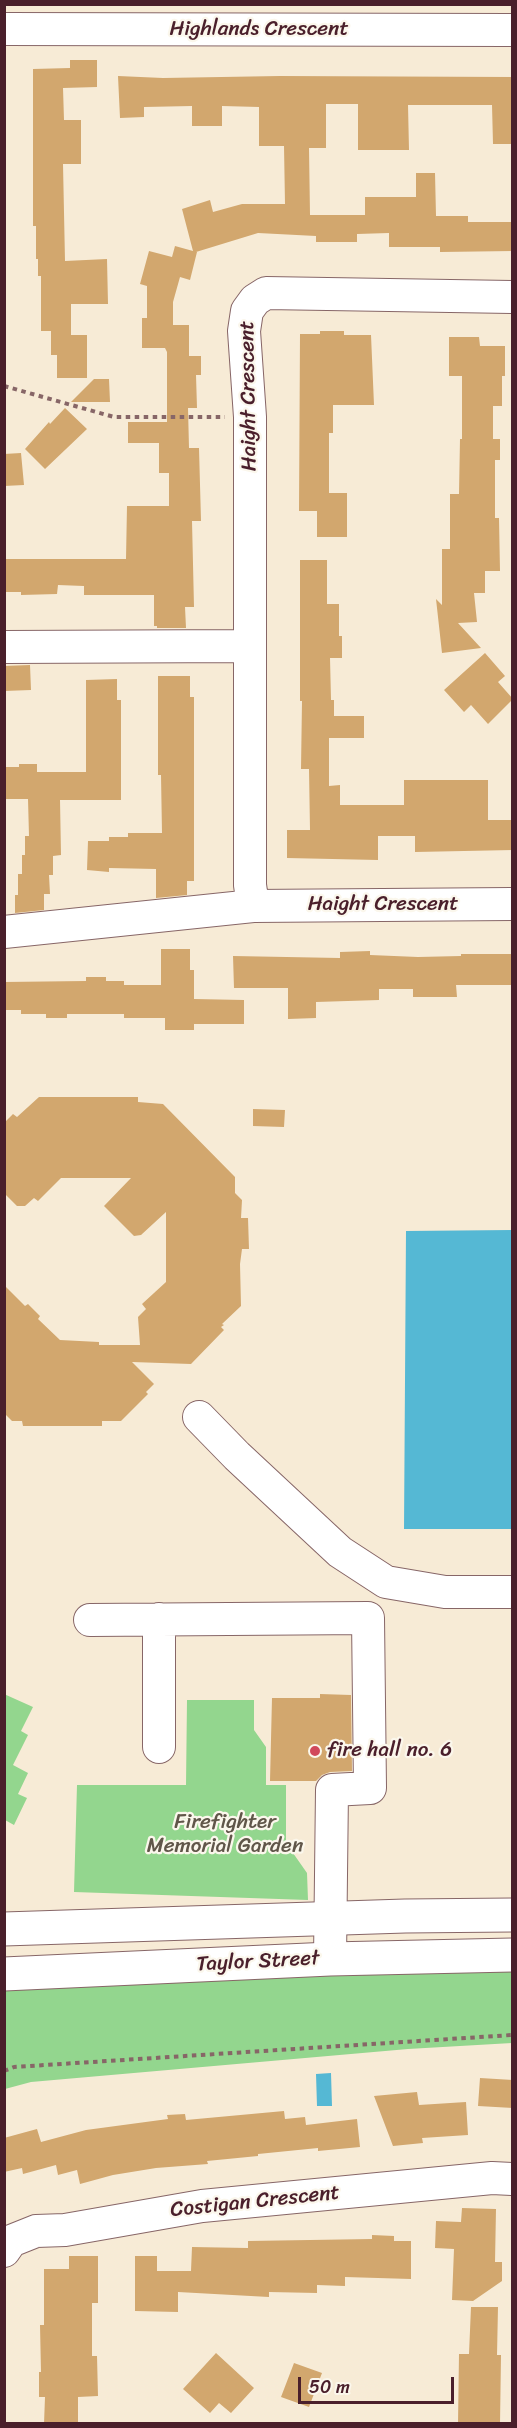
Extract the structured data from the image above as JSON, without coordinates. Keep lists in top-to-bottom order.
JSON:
{
  "streets": {
    "main road": ["Taylor Street"],
    "street": ["Highlands Crescent", "Haight Crescent", "Costigan Crescent"]
  },
  "parks": ["Firefighter Memorial Garden"],
  "places": ["fire hall no. 6"],
  "scale_bar": "50 m"
}
